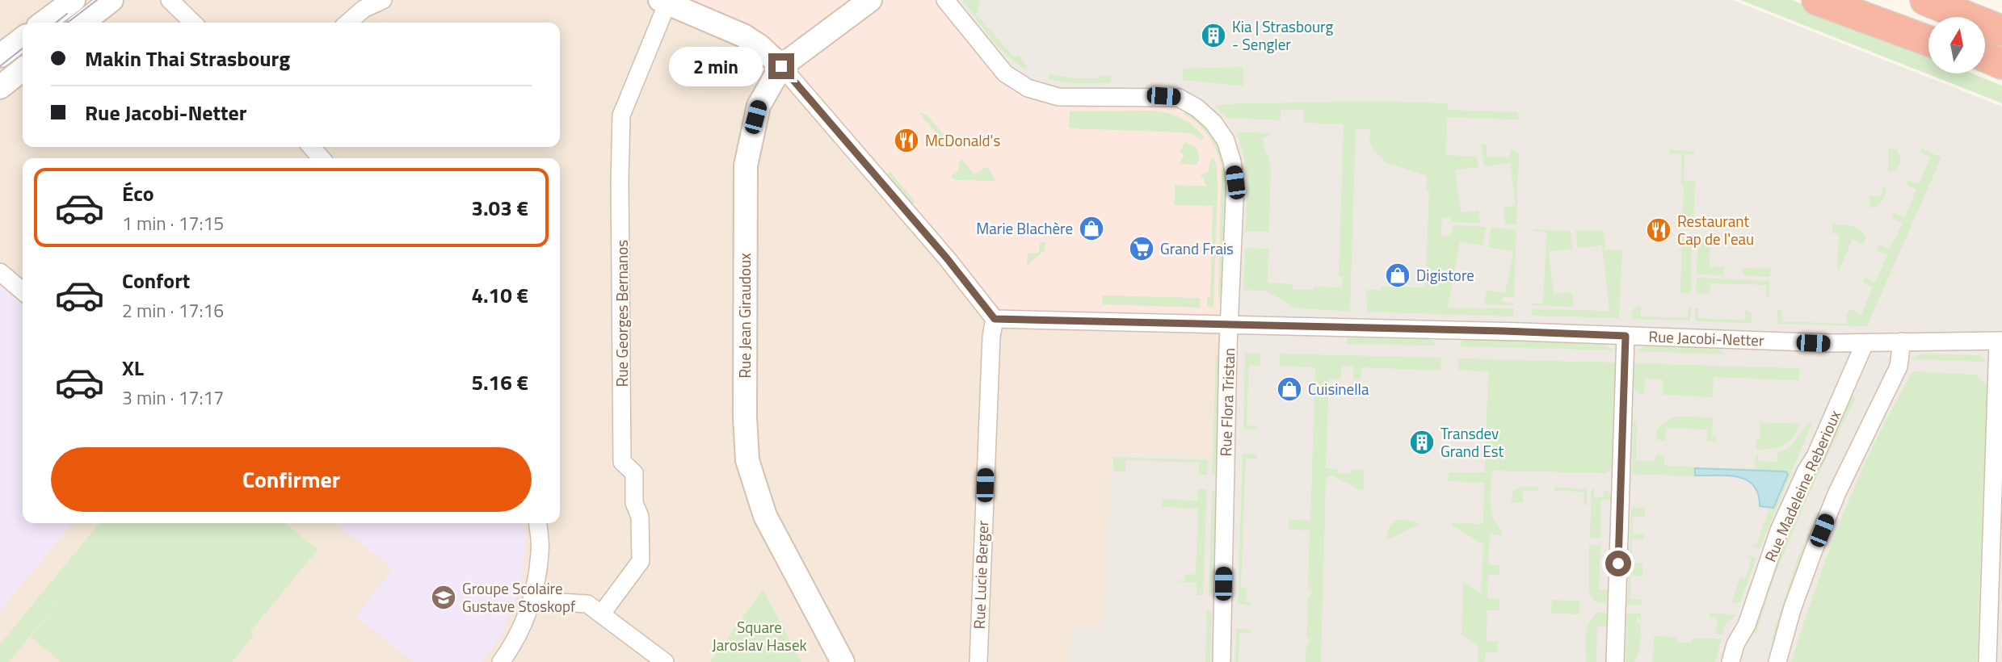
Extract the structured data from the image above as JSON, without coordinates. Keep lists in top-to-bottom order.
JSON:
{
  "streets": {
    "street": [
      "Rue Georges Bernanos",
      "Rue Jean Giraudoux",
      "Rue Jacobi-Netter",
      "Rue Flora Tristan",
      "Rue Madeleine Reberioux",
      "Rue Lucie Berger"
    ]
  },
  "crossings": [
    ["Rue Jacobi-Netter", "Rue Flora Tristan"],
    ["Rue Jacobi-Netter", "Rue Madeleine Reberioux"],
    ["Rue Jacobi-Netter", "Rue Lucie Berger"]
  ],
  "parks": ["Square Jaroslav Hasek"],
  "places": {
    "building": ["Kia | Strasbourg - Sengler", "Transdev Grand Est"],
    "restaurant": ["McDonald's", "Restaurant Cap de l'eau"],
    "shop": ["Marie Blachère", "Digistore", "Cuisinella"],
    "supermarket": ["Grand Frais"],
    "school or university": ["Groupe Scolaire Gustave Stoskopf"]
  },
  "north": "top",
  "page": {
    "banner": ["Makin Thai Strasbourg", "Rue Jacobi-Netter"],
    "bubble": "2 min",
    "list": [
      {
        "name": "Éco",
        "note": "1 min · 17:15",
        "value": "3.03 €"
      },
      {
        "name": "Confort",
        "note": "2 min · 17:16",
        "value": "4.10 €"
      },
      {
        "name": "XL",
        "note": "3 min · 17:17",
        "value": "5.16 €"
      }
    ],
    "buttons": "Confirmer"
  }
}
